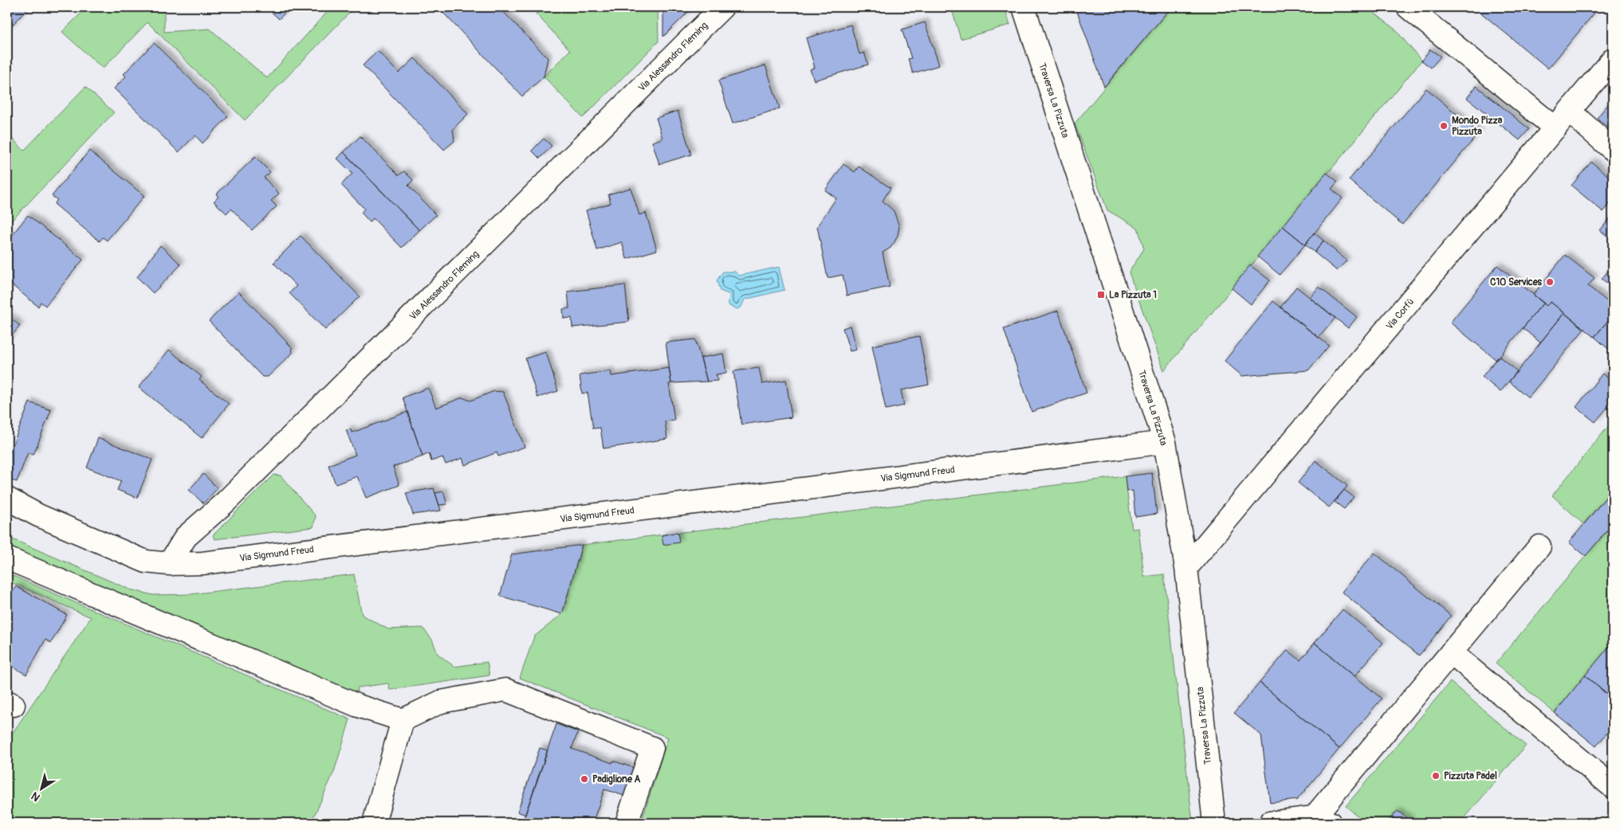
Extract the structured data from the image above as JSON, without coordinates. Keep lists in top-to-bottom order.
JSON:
{
  "streets": {
    "street": [
      "Via Alessandro Fleming",
      "Traversa La Pizzuta",
      "Via Corfù",
      "Via Sigmund Freud"
    ]
  },
  "crossings": [
    ["Via Alessandro Fleming", "Via Sigmund Freud"],
    ["Traversa La Pizzuta", "Via Corfù"],
    ["Traversa La Pizzuta", "Via Sigmund Freud"]
  ],
  "places": {
    "other": [
      "Mondo Pizza Pizzuta",
      "C10 Services",
      "Pizzuta Padel",
      "Padiglione A"
    ],
    "transit": ["La Pizzuta 1"]
  },
  "north": "bottom left"
}
